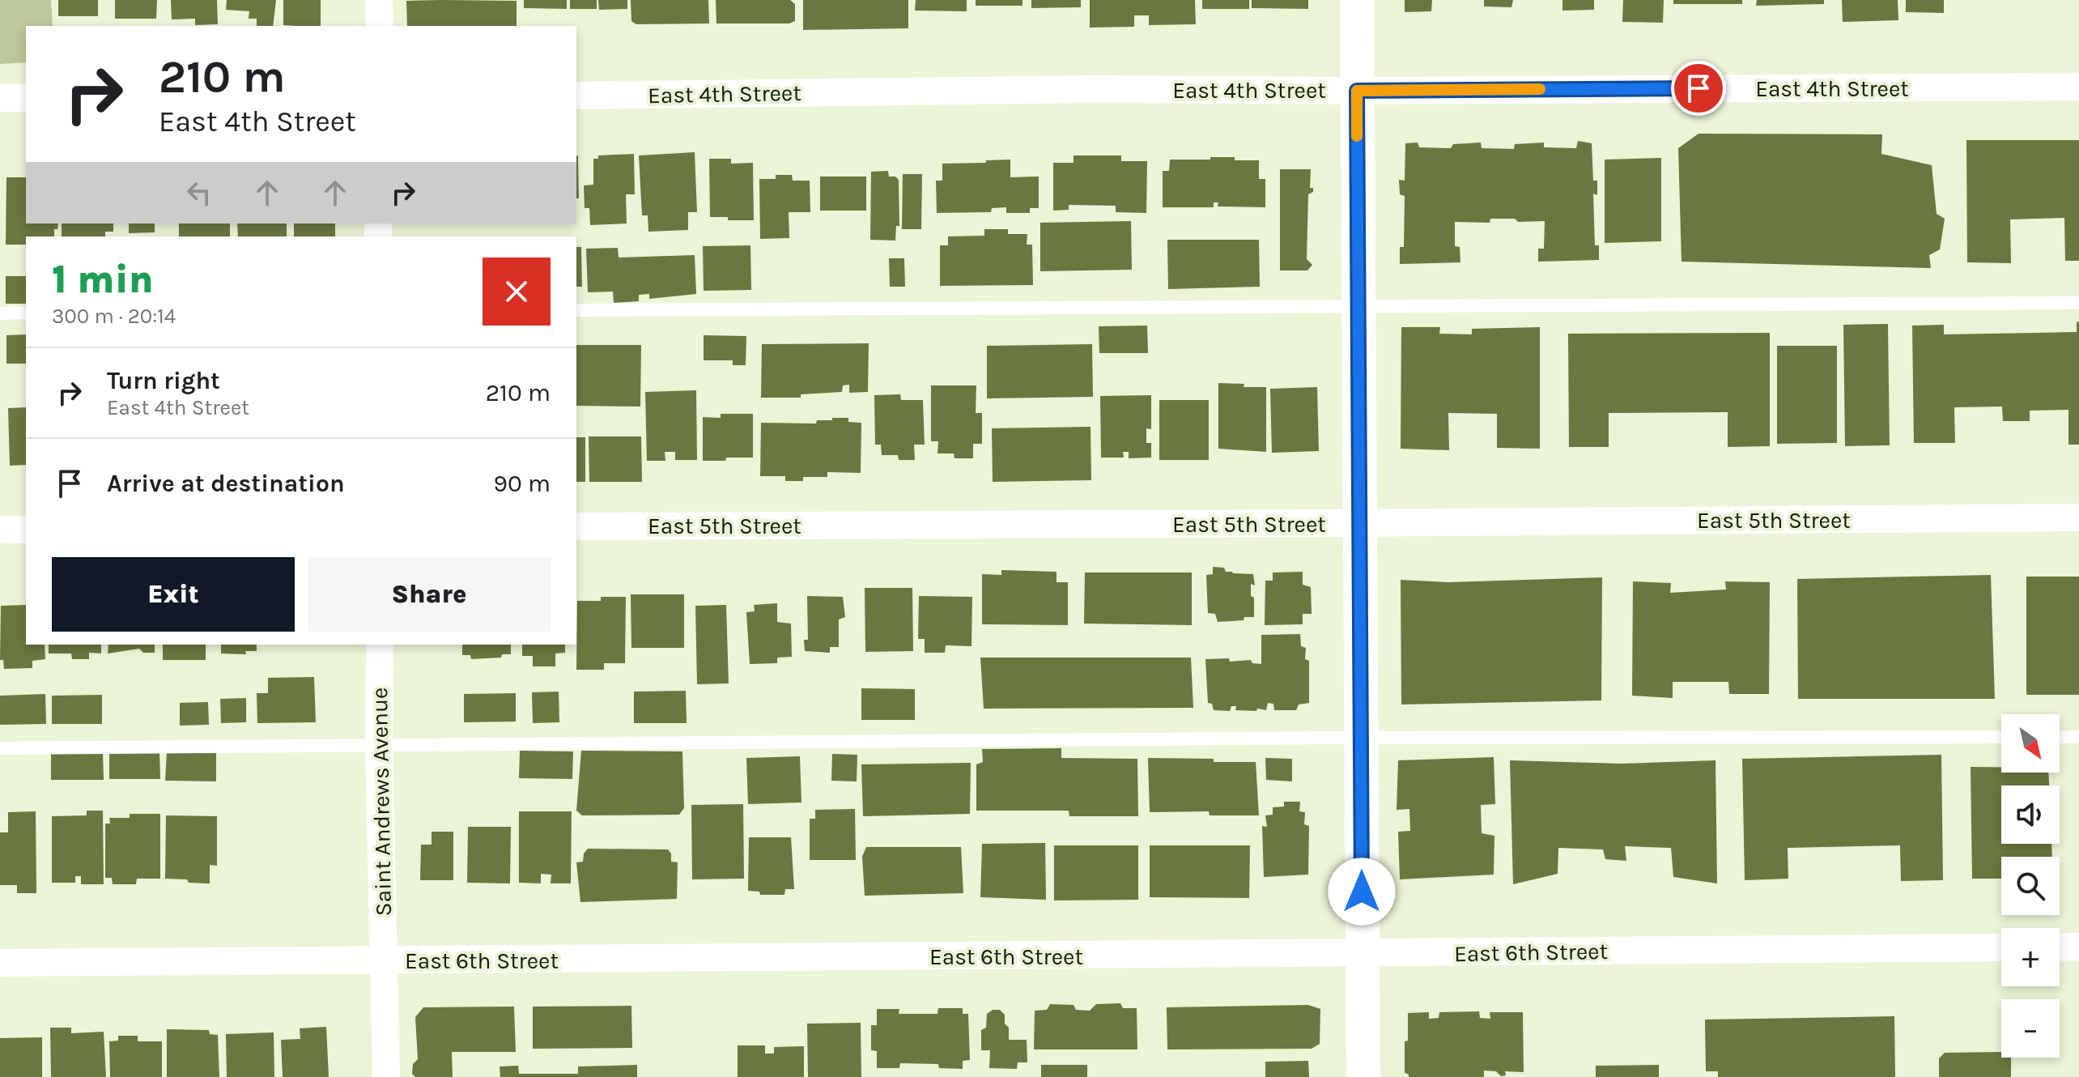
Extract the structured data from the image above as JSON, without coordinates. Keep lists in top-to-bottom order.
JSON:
{
  "streets": {
    "street": [
      "East 4th Street",
      "East 5th Street",
      "Saint Andrews Avenue",
      "East 6th Street"
    ]
  },
  "crossings": [
    ["Saint Andrews Avenue", "East 6th Street"]
  ],
  "north": "bottom right",
  "page": {
    "turn": ["210 m", "East 4th Street"],
    "heading": ["1 min", "300 m · 20:14"],
    "list": [
      {
        "name": "Turn right",
        "note": "East 4th Street",
        "value": "210 m"
      },
      {
        "name": "Arrive at destination",
        "value": "90 m"
      }
    ],
    "buttons": ["Exit", "Share"],
    "map_buttons": ["+", "−"]
  }
}
